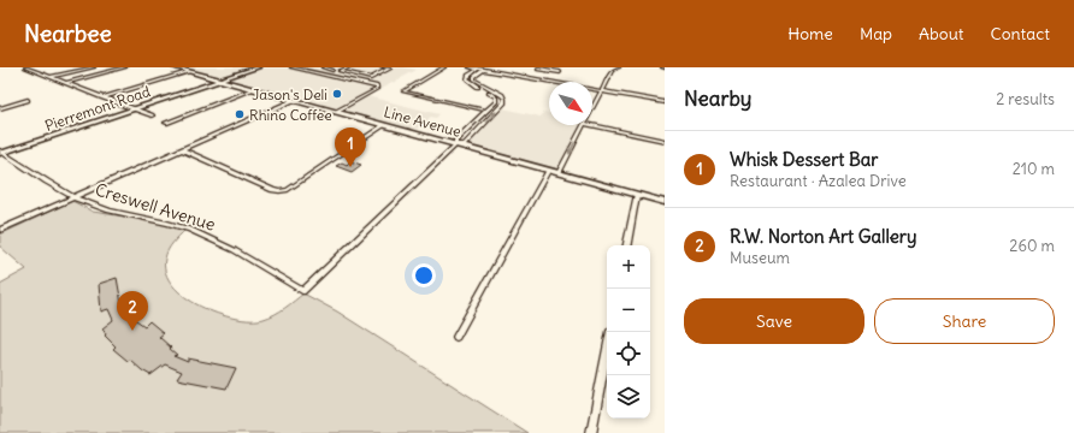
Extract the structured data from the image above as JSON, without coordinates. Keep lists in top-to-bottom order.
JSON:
{
  "streets": {
    "main road": ["Pierremont Road", "Line Avenue"],
    "street": ["Creswell Avenue"]
  },
  "crossings": [
    ["Pierremont Road", "Line Avenue"],
    ["Pierremont Road", "Creswell Avenue"],
    ["Line Avenue", "Creswell Avenue"]
  ],
  "places": ["Jason's Deli", "Rhino Coffee"],
  "north": "bottom right",
  "page": {
    "header": "Nearbee",
    "nav": [
      "Home",
      "Map",
      "About",
      "Contact"
    ],
    "heading": ["Nearby", "2 results"],
    "pins": ["1", "2"],
    "list": [
      {
        "mark": "1",
        "name": "Whisk Dessert Bar",
        "note": "Restaurant · Azalea Drive",
        "value": "210 m"
      },
      {
        "mark": "2",
        "name": "R.W. Norton Art Gallery",
        "note": "Museum",
        "value": "260 m"
      }
    ],
    "map_buttons": ["+", "−"],
    "buttons": ["Save", "Share"]
  }
}
